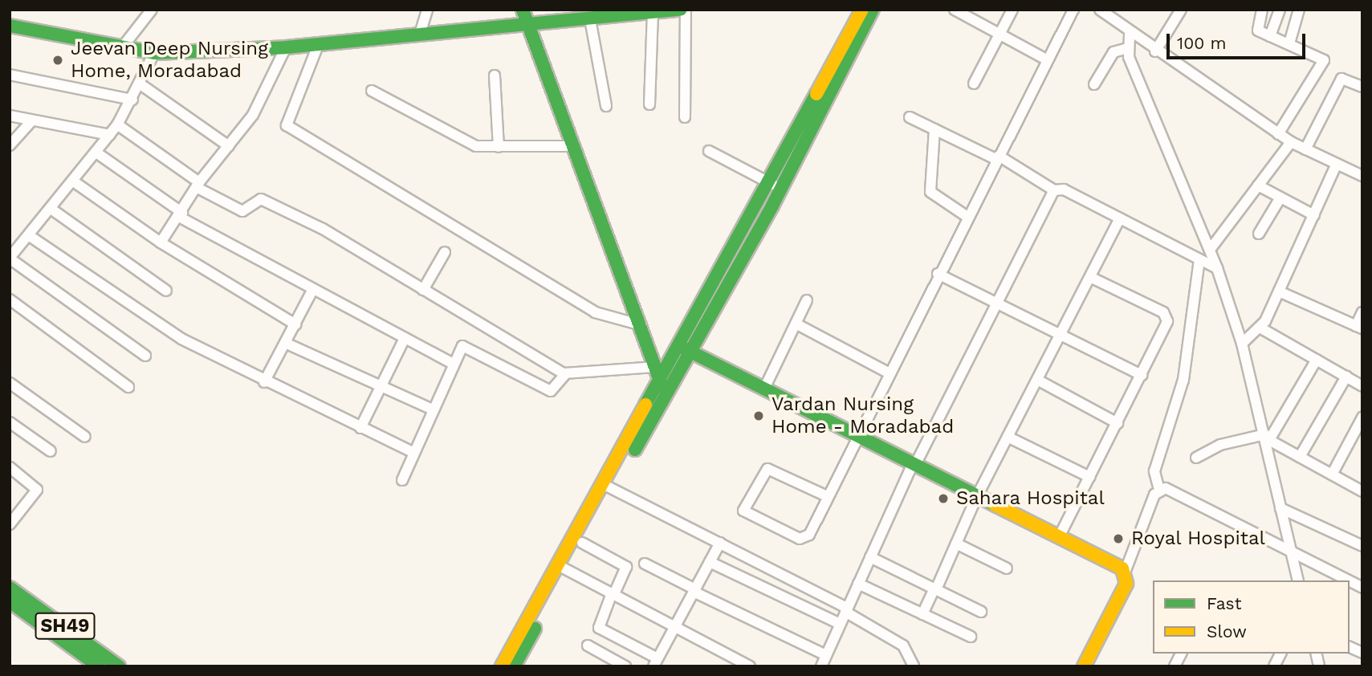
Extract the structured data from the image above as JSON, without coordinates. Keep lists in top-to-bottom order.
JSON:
{
  "streets": {
    "main road": ["SH49"]
  },
  "places": [
    "Jeevan Deep Nursing Home, Moradabad",
    "Vardan Nursing Home - Moradabad",
    "Sahara Hospital",
    "Royal Hospital"
  ],
  "legend": ["Fast", "Slow"],
  "scale_bar": "100 m"
}
